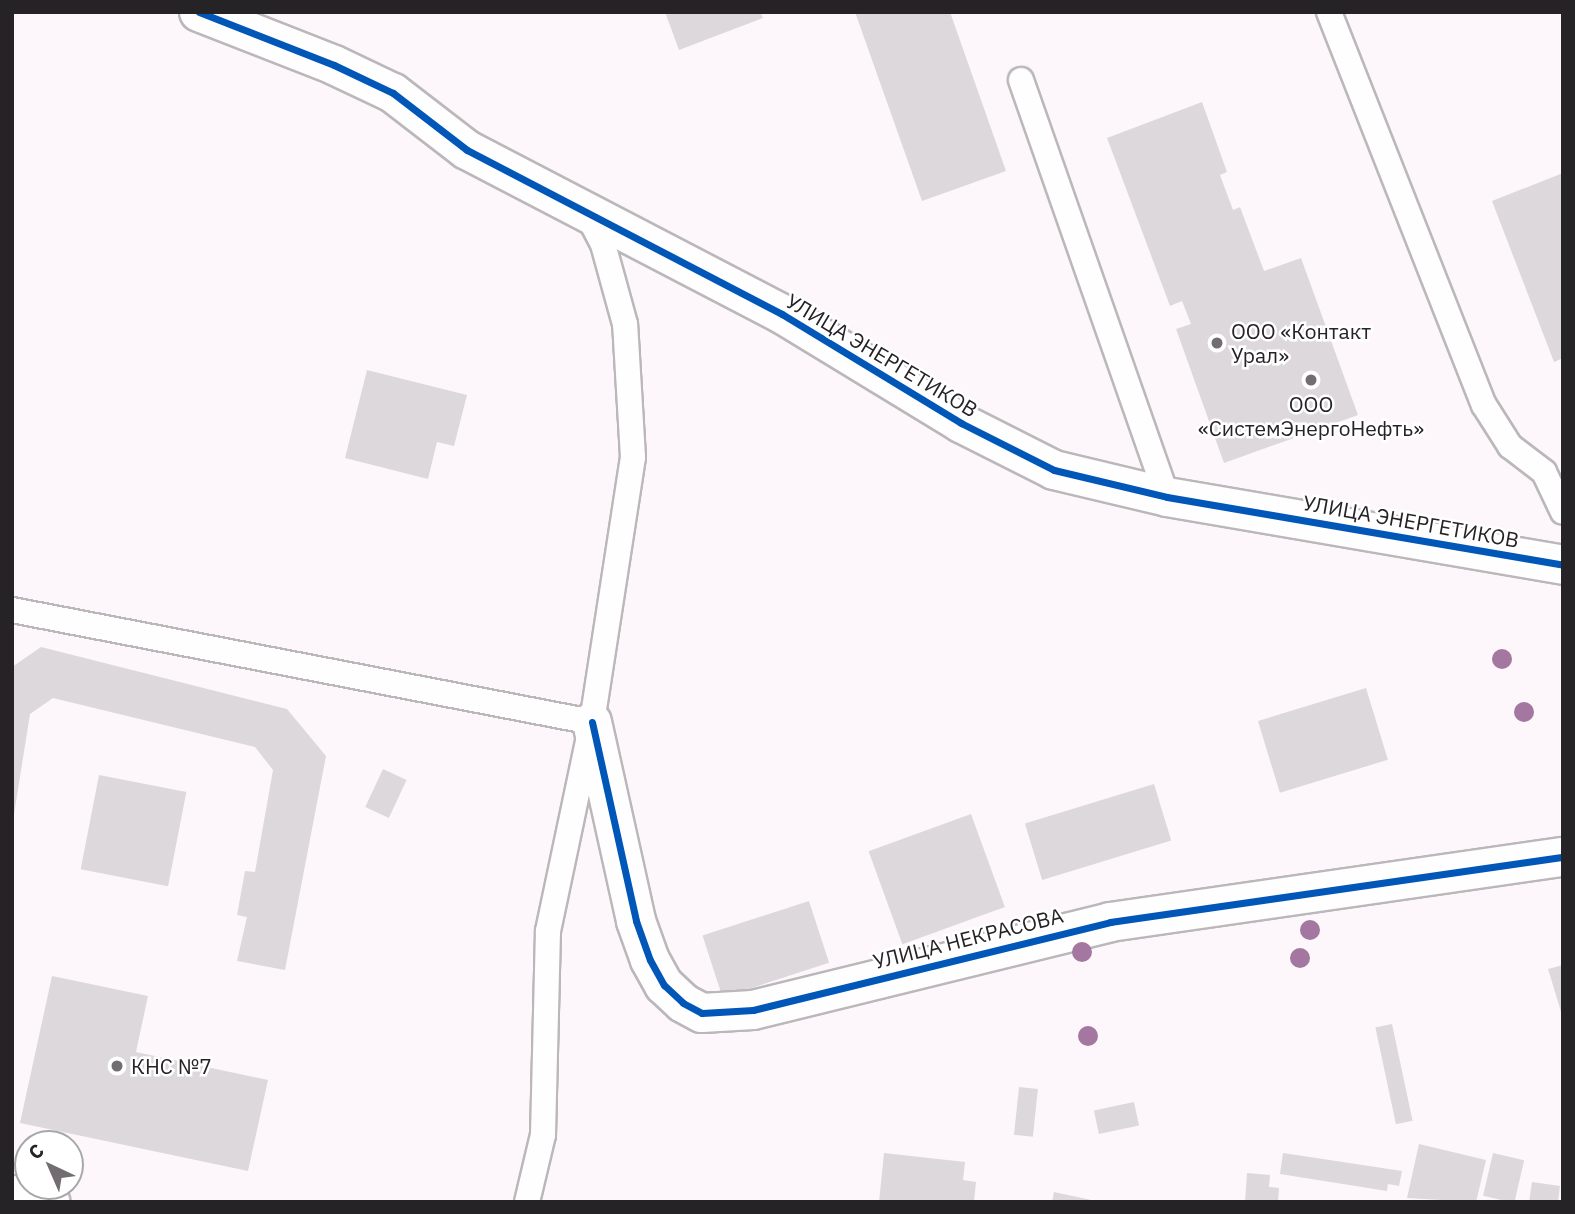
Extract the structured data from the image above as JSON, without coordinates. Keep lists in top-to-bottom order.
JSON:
{
  "streets": {
    "street": ["УЛИЦА ЭНЕРГЕТИКОВ", "УЛИЦА НЕКРАСОВА"]
  },
  "places": ["ООО «Контакт Урал»", "ООО «СистемЭнергоНефть»", "КНС №7"],
  "north": "top left"
}
